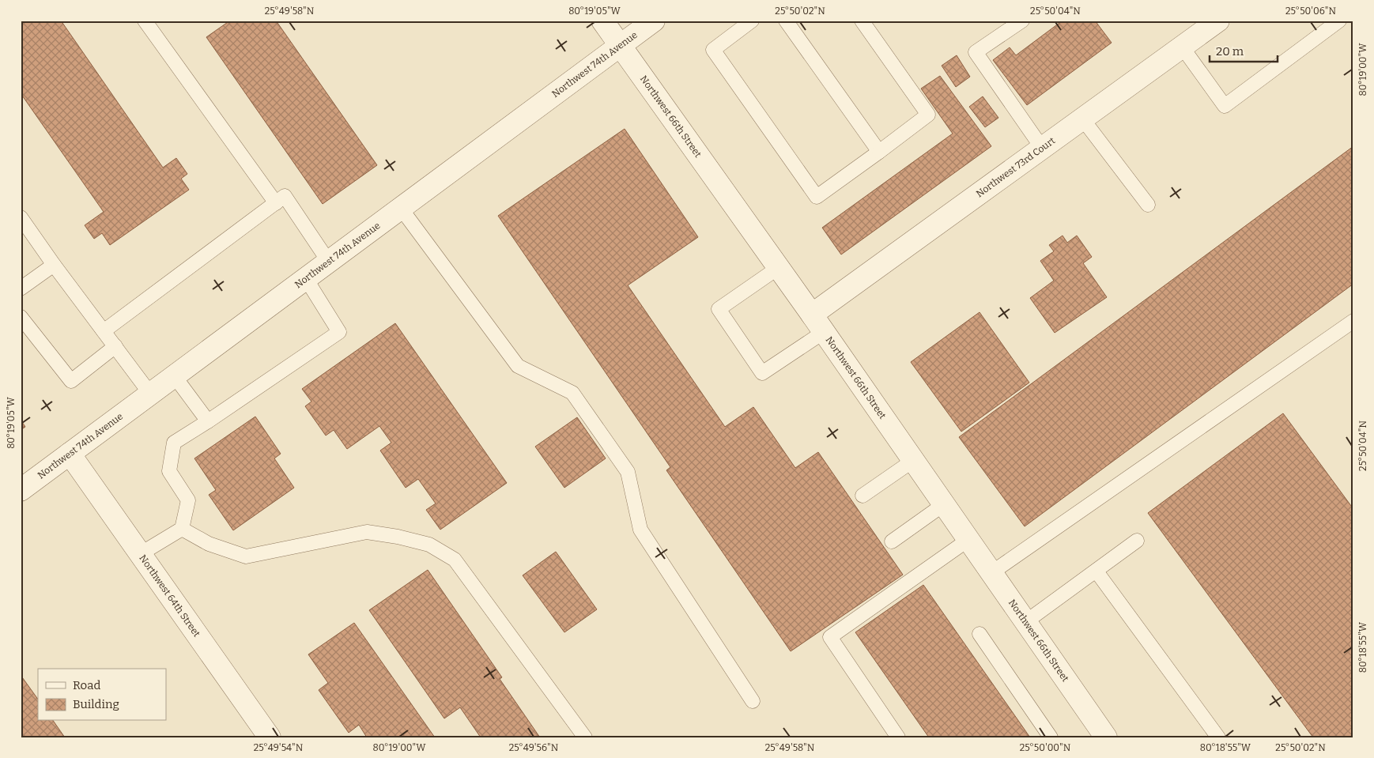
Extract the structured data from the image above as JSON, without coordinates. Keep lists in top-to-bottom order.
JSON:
{
  "streets": {
    "street": [
      "Northwest 74th Avenue",
      "Northwest 66th Street",
      "Northwest 73rd Court",
      "Northwest 64th Street"
    ]
  },
  "crossings": [
    ["Northwest 74th Avenue", "Northwest 66th Street"],
    ["Northwest 74th Avenue", "Northwest 64th Street"],
    ["Northwest 66th Street", "Northwest 73rd Court"]
  ],
  "legend": ["Road", "Building"],
  "scale_bar": "20 m",
  "coordinates": [
    "25°49'58\"N",
    "80°19'05\"W",
    "25°50'02\"N",
    "25°50'04\"N",
    "25°50'06\"N",
    "80°19'00\"W",
    "80°18'55\"W",
    "25°49'54\"N",
    "25°49'56\"N",
    "25°50'00\"N"
  ]
}
